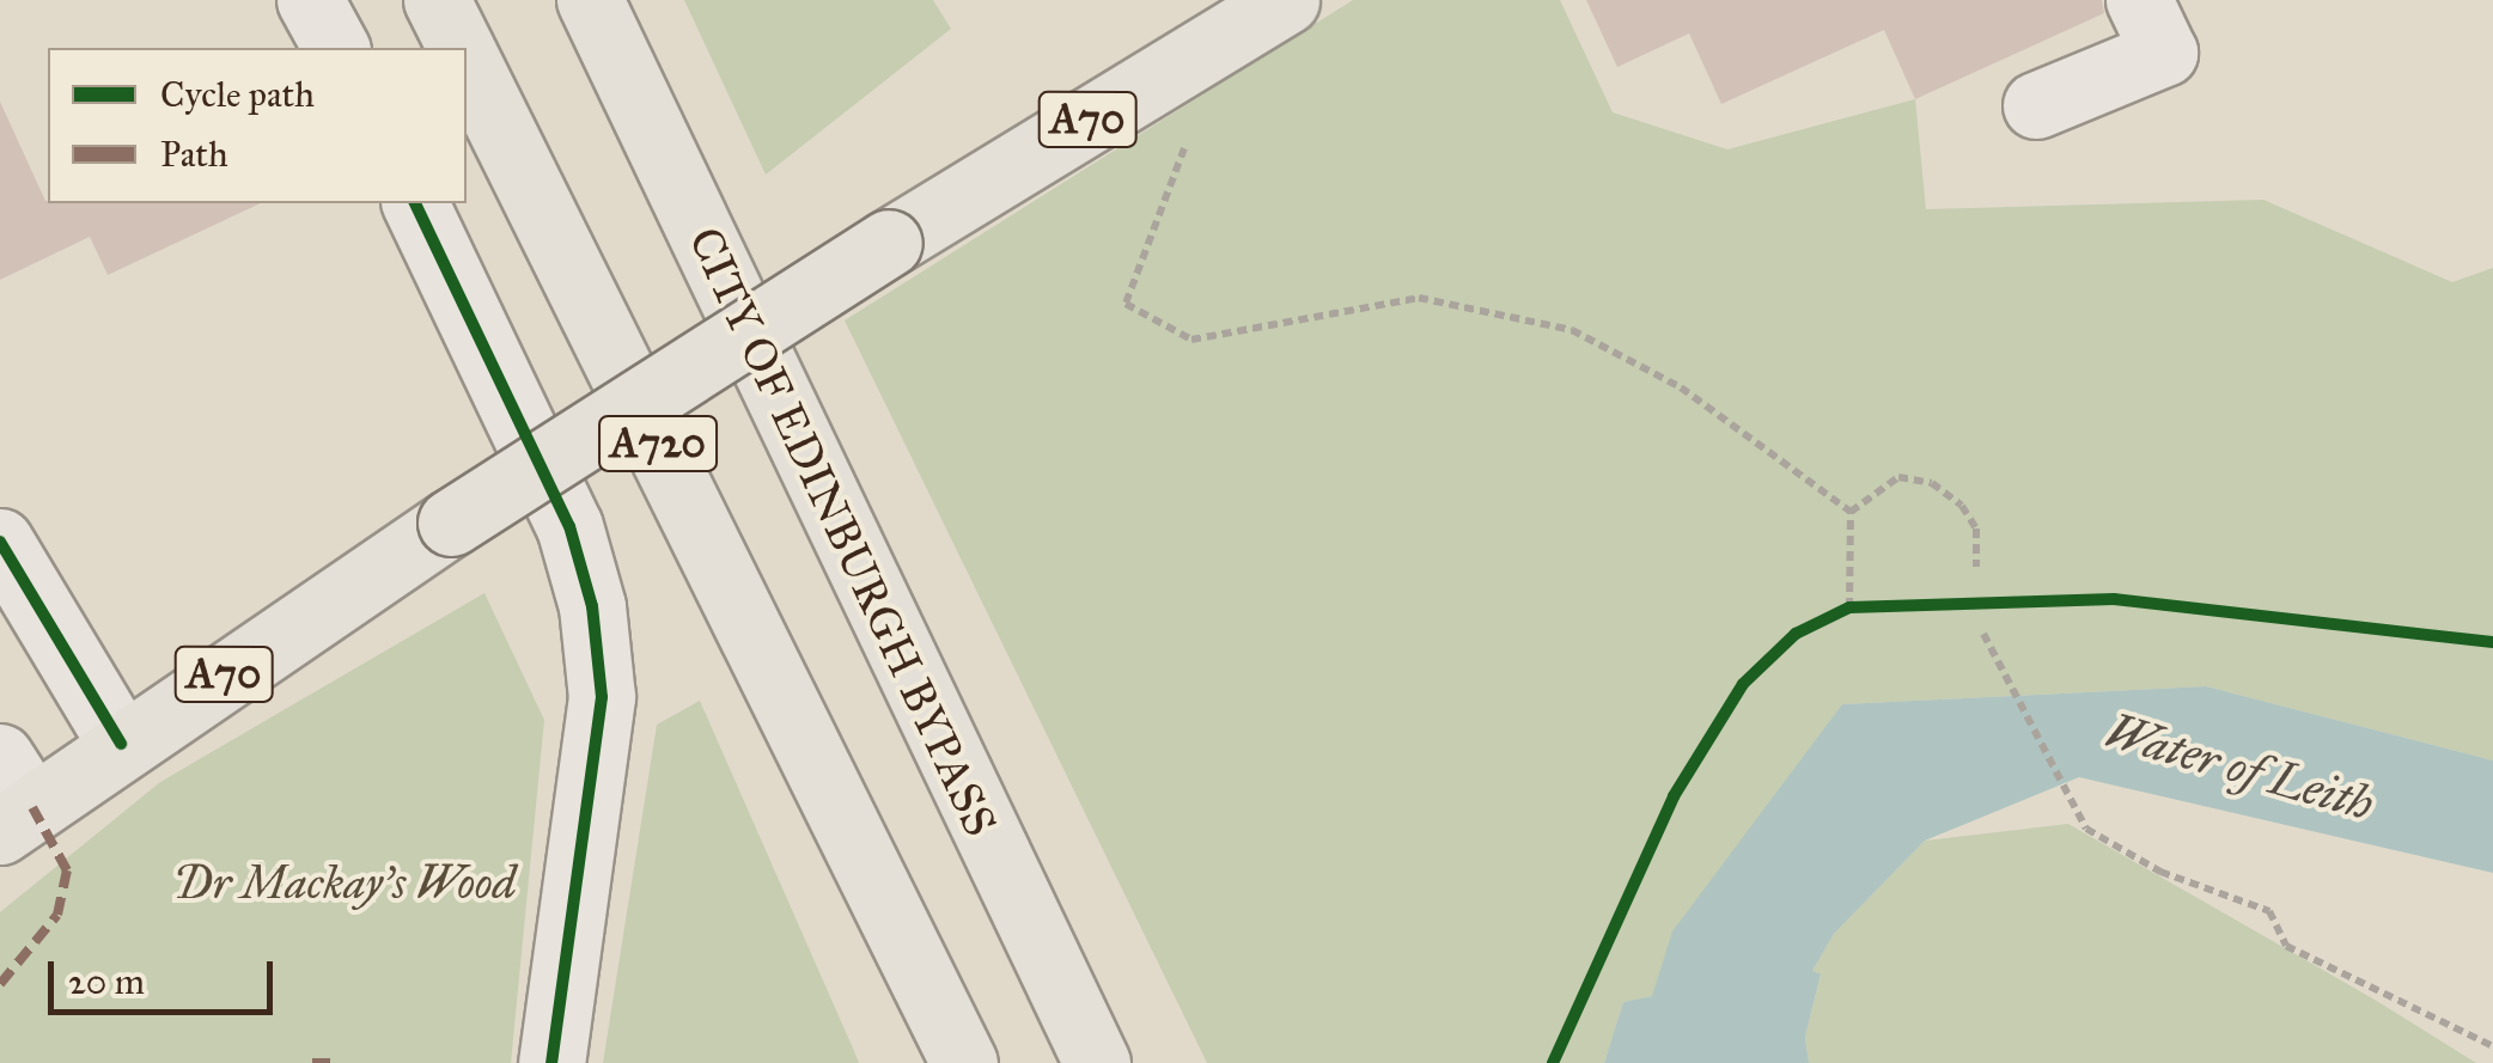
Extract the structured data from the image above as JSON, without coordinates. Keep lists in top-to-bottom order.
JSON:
{
  "streets": {
    "main road": ["A70", "A720", "CITY OF EDINBURGH BYPASS"]
  },
  "water": ["Water of Leith"],
  "parks": ["Dr Mackay's Wood"],
  "legend": ["Cycle path", "Path"],
  "scale_bar": "20 m"
}
